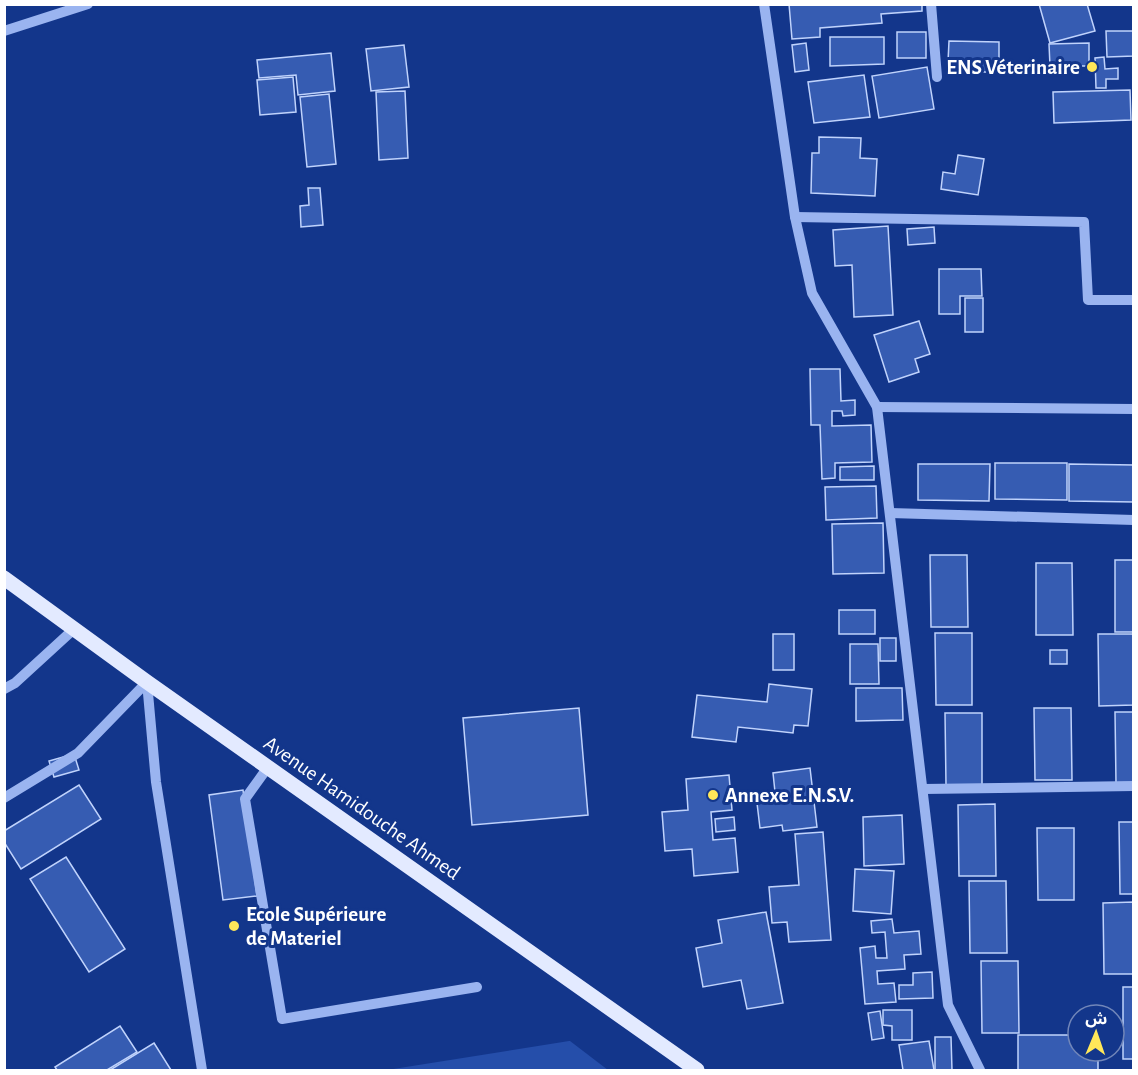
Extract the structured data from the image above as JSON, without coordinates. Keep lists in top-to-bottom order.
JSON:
{
  "streets": {
    "main road": ["Avenue Hamidouche Ahmed"]
  },
  "places": ["ENS Véterinaire", "Annexe E.N.S.V.", "Ecole Supérieure de Materiel"],
  "north": "top"
}
